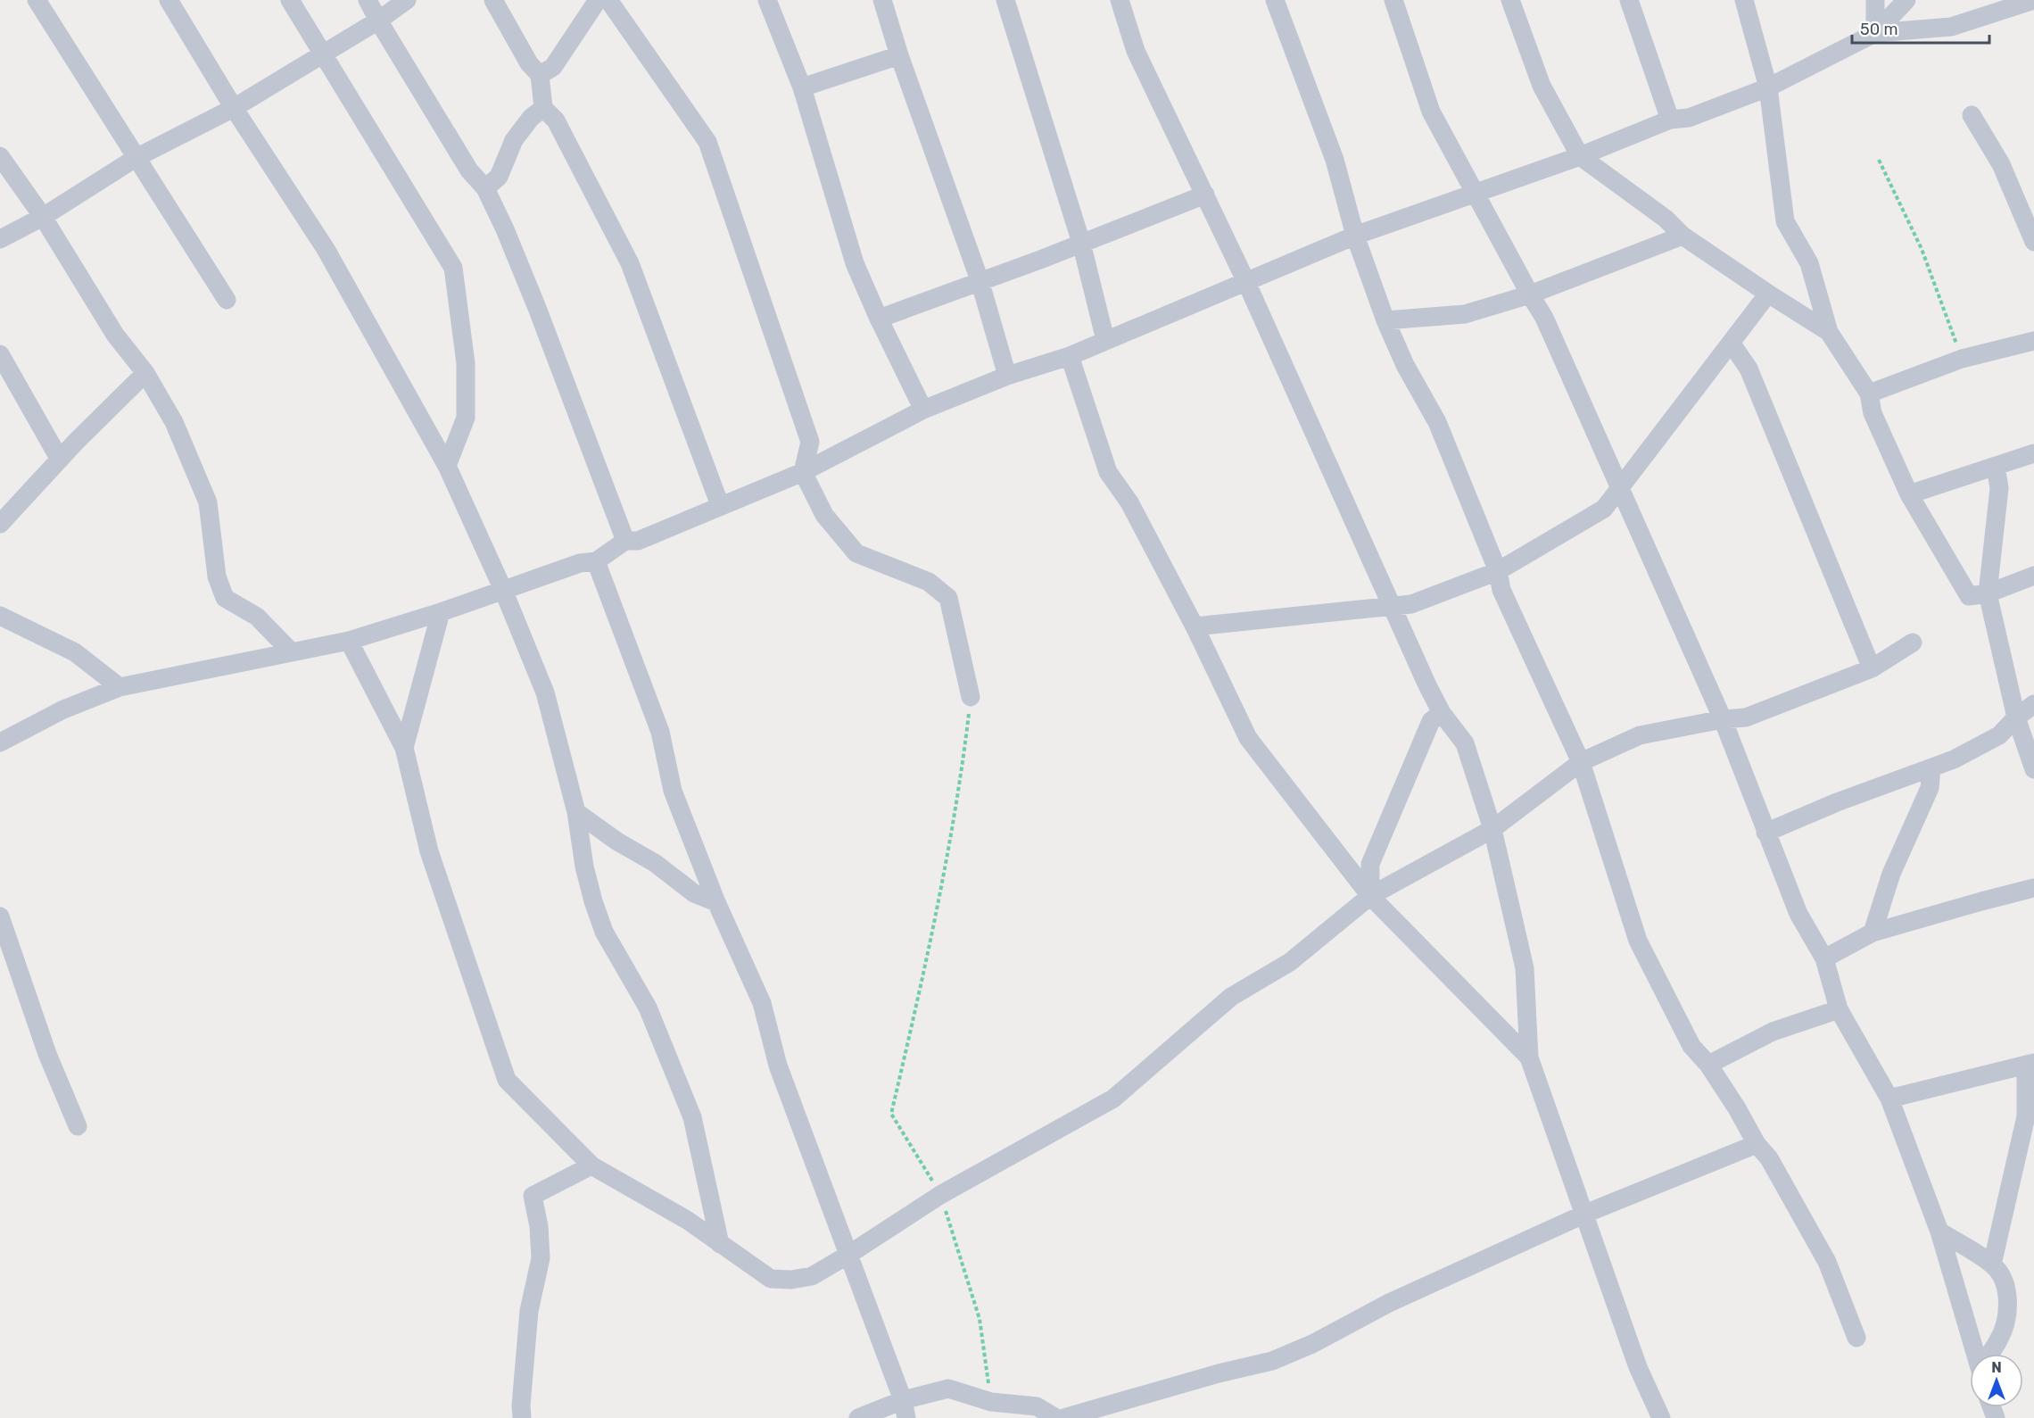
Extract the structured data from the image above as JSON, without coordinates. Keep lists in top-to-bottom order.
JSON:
{
  "scale_bar": "50 m",
  "north": "top"
}
